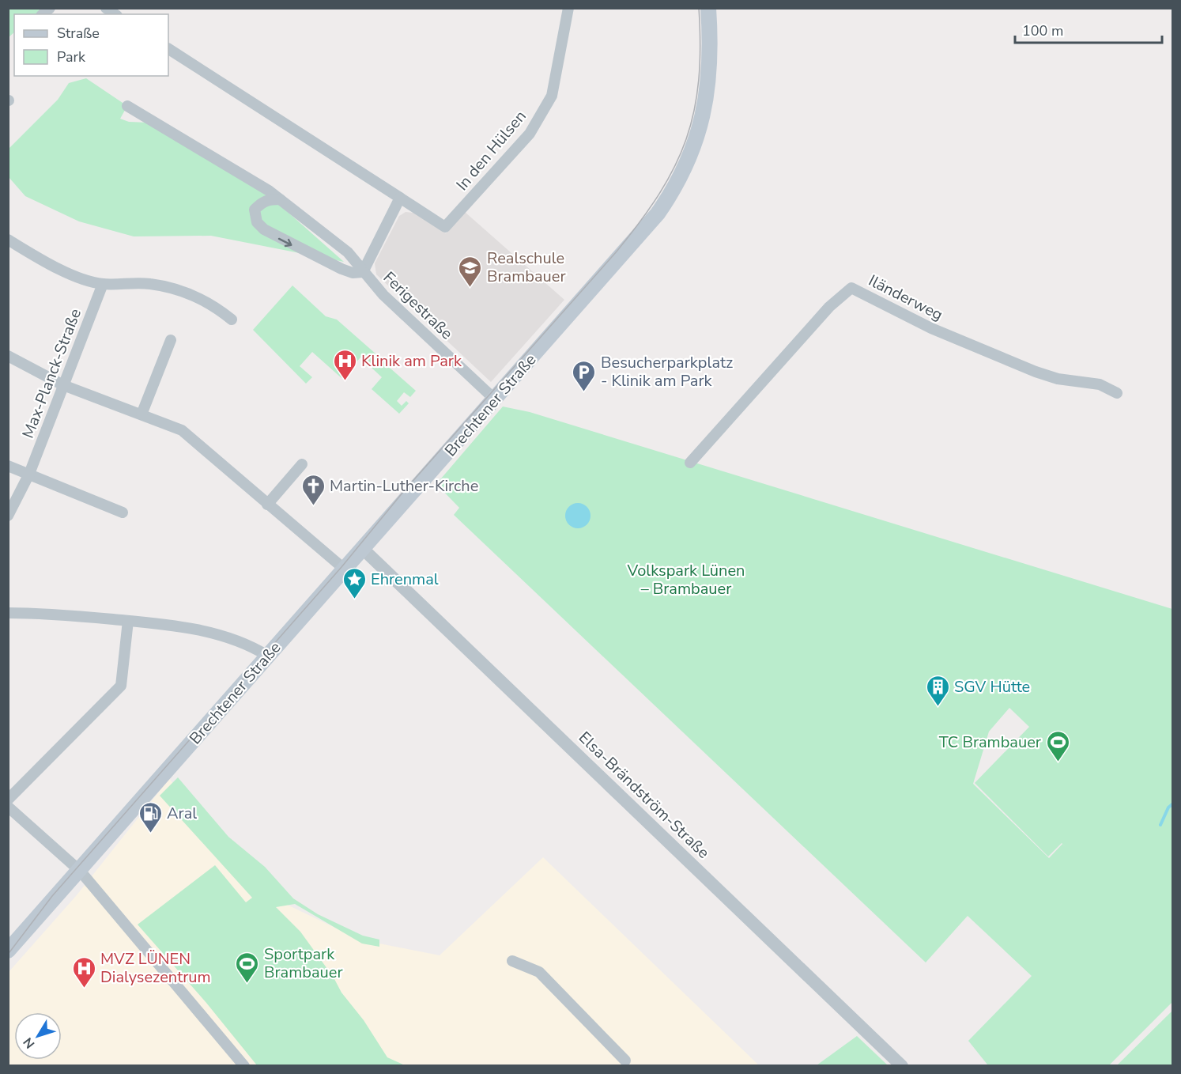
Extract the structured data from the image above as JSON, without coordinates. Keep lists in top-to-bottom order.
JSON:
{
  "streets": {
    "main road": ["Brechtener Straße"],
    "street": [
      "In den Hülsen",
      "Iländerweg",
      "Ferigestraße",
      "Max-Planck-Straße",
      "Elsa-Brändström-Straße"
    ]
  },
  "crossings": [
    ["Ferigestraße", "Brechtener Straße"],
    ["Brechtener Straße", "Elsa-Brändström-Straße"]
  ],
  "parks": ["Volkspark Lünen – Brambauer"],
  "places": {
    "school or university": ["Realschule Brambauer"],
    "hospital": ["Klinik am Park", "MVZ LÜNEN Dialysezentrum"],
    "parking": ["Besucherparkplatz - Klinik am Park"],
    "church": ["Martin-Luther-Kirche"],
    "place": ["Ehrenmal"],
    "building": ["SGV Hütte"],
    "sports": ["TC Brambauer", "Sportpark Brambauer"],
    "fuel station": ["Aral"]
  },
  "legend": ["Straße", "Park"],
  "scale_bar": "100 m",
  "north": "bottom left"
}
